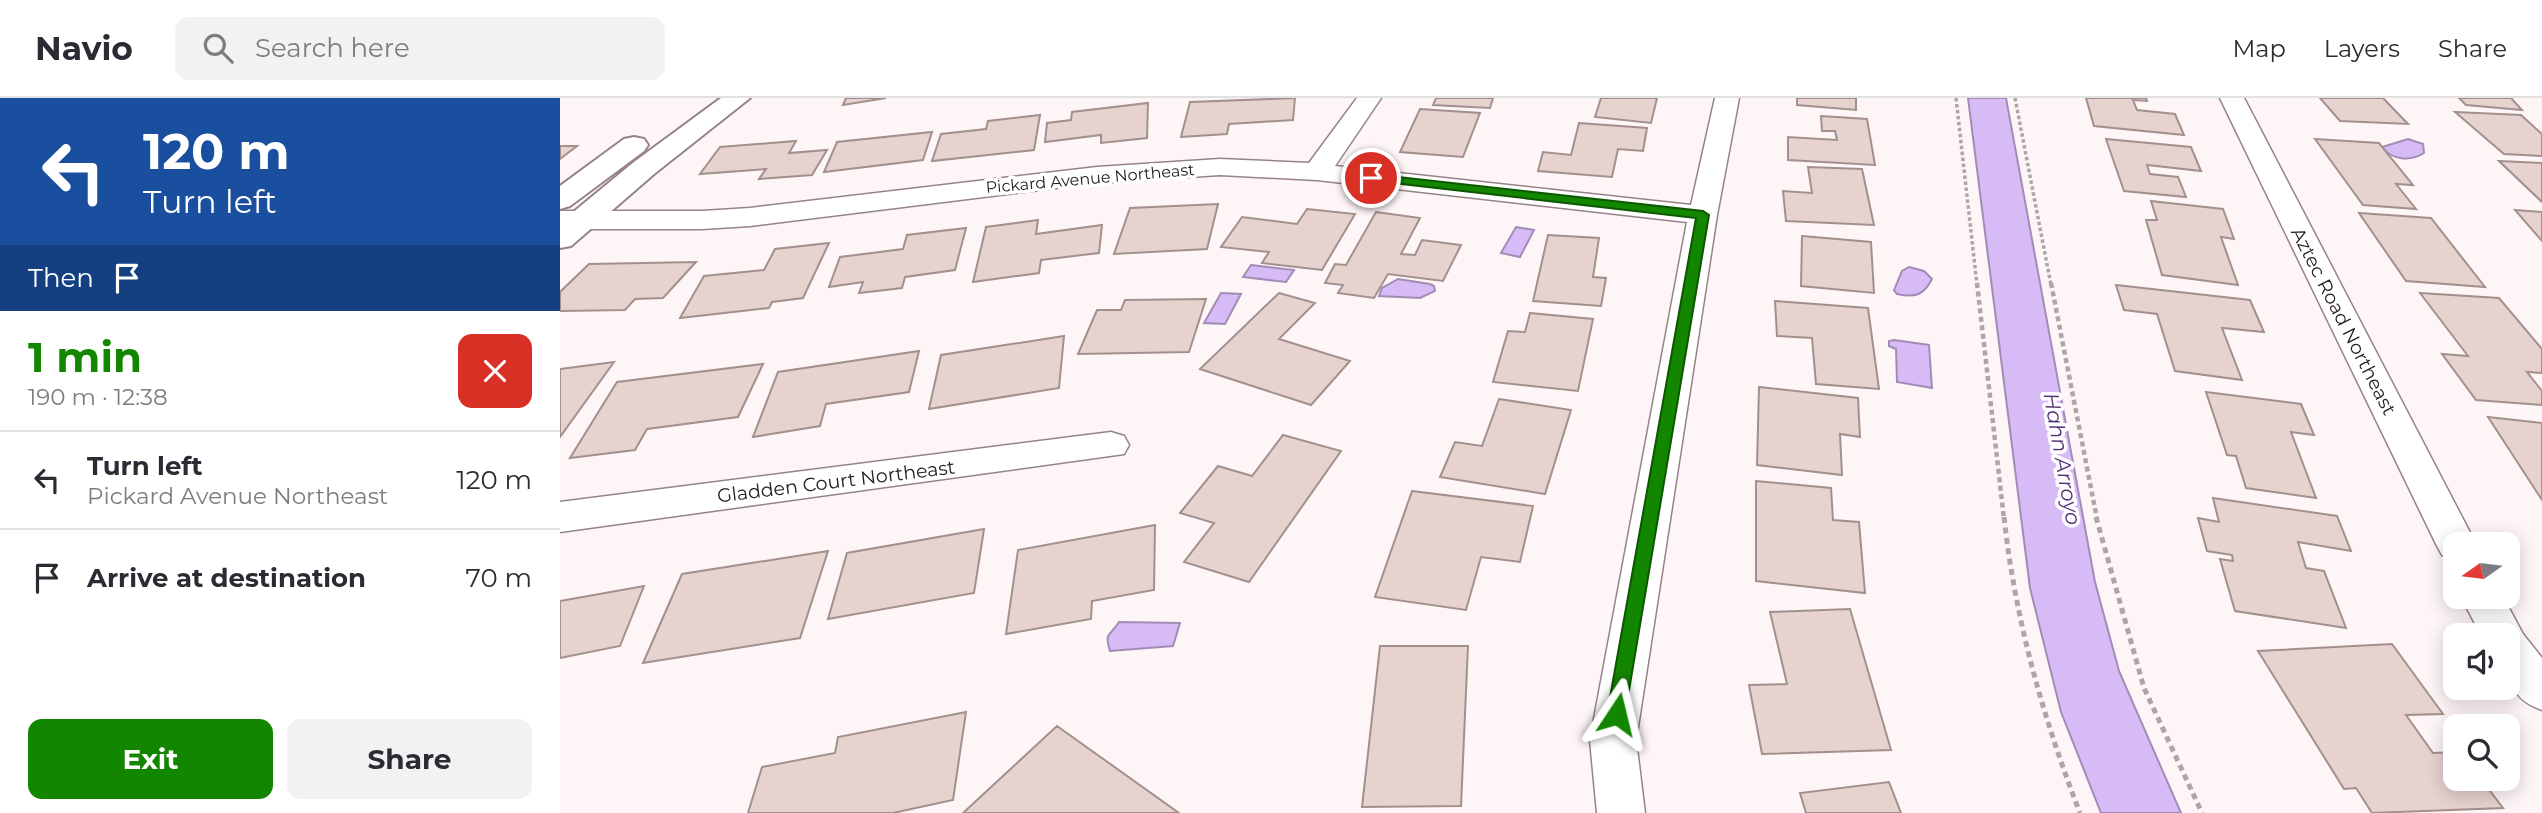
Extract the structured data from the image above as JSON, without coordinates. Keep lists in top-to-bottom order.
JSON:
{
  "streets": {
    "street": ["Pickard Avenue Northeast", "Aztec Road Northeast", "Gladden Court Northeast"]
  },
  "water": ["Hahn Arroyo"],
  "north": "left",
  "page": {
    "header": "Navio",
    "search": "Search here",
    "nav": ["Map", "Layers", "Share"],
    "turn": ["120 m", "Turn left"],
    "then": "Then",
    "heading": ["1 min", "190 m · 12:38"],
    "list": [
      {
        "name": "Turn left",
        "note": "Pickard Avenue Northeast",
        "value": "120 m"
      },
      {
        "name": "Arrive at destination",
        "value": "70 m"
      }
    ],
    "buttons": ["Exit", "Share"]
  }
}
